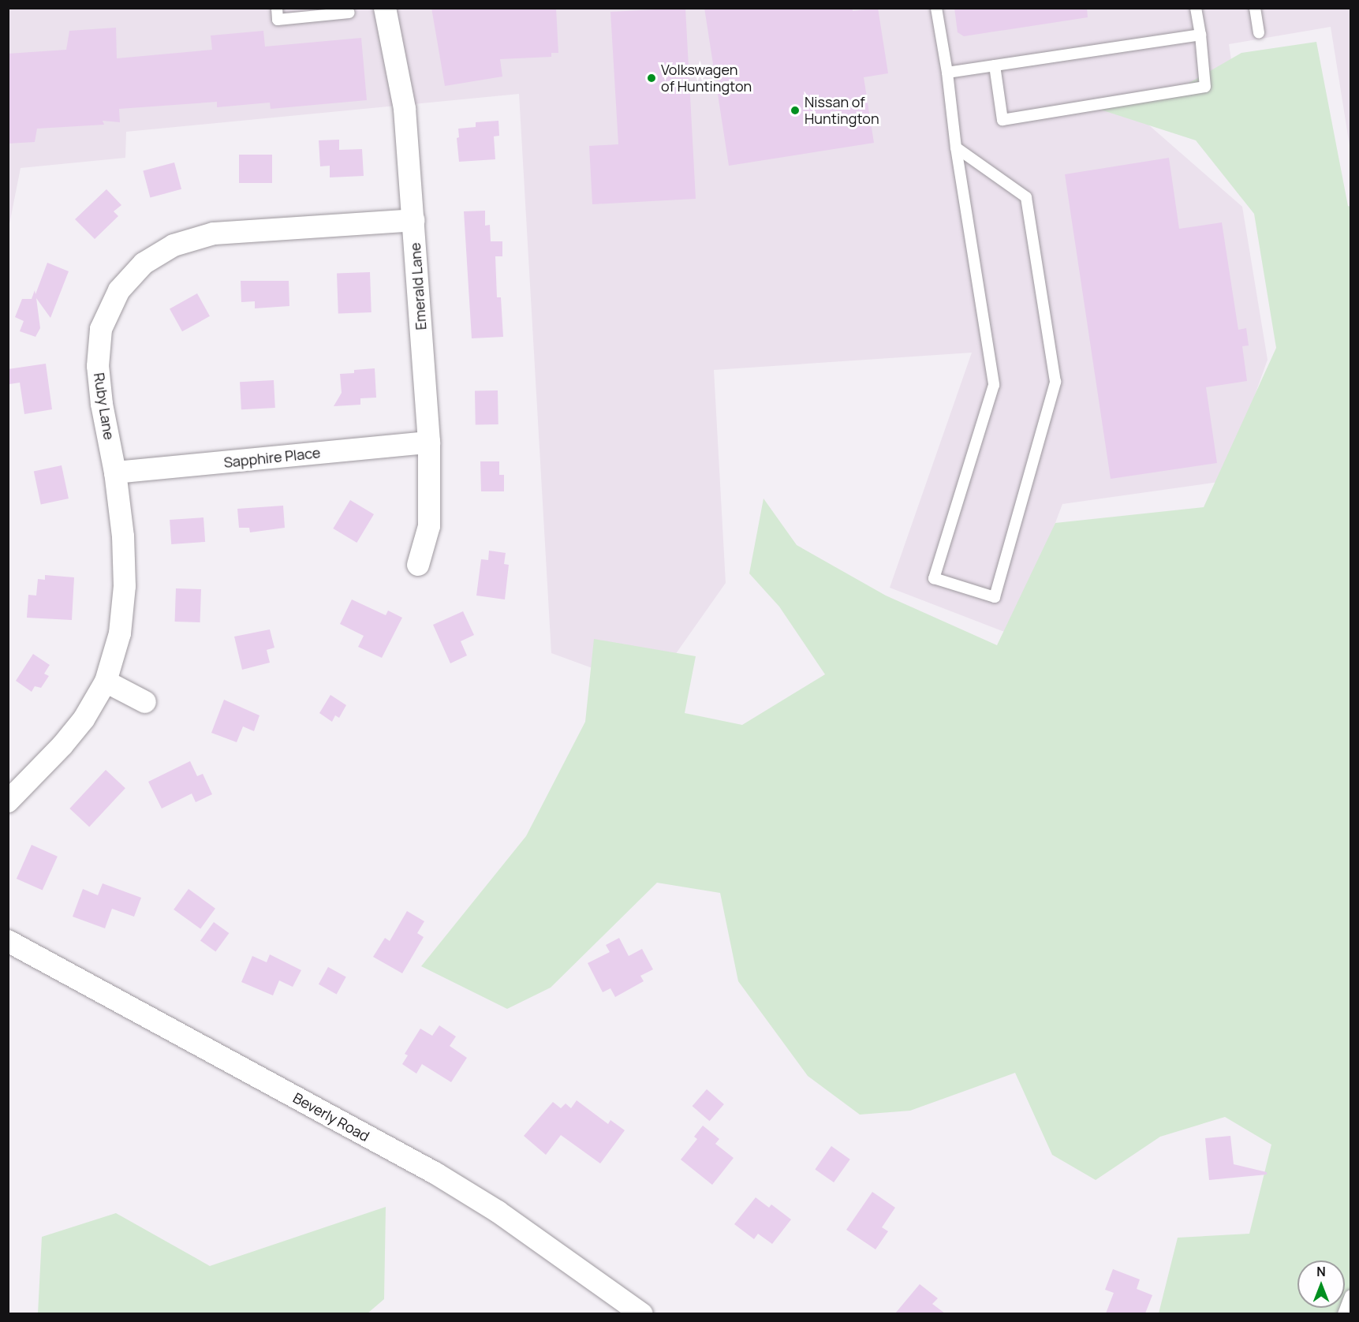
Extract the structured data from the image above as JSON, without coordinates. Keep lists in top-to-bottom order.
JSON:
{
  "streets": {
    "street": [
      "Emerald Lane",
      "Ruby Lane",
      "Sapphire Place",
      "Beverly Road"
    ]
  },
  "crossings": [
    ["Emerald Lane", "Ruby Lane"],
    ["Emerald Lane", "Sapphire Place"],
    ["Ruby Lane", "Sapphire Place"]
  ],
  "places": ["Volkswagen of Huntington", "Nissan of Huntington"],
  "north": "top"
}
